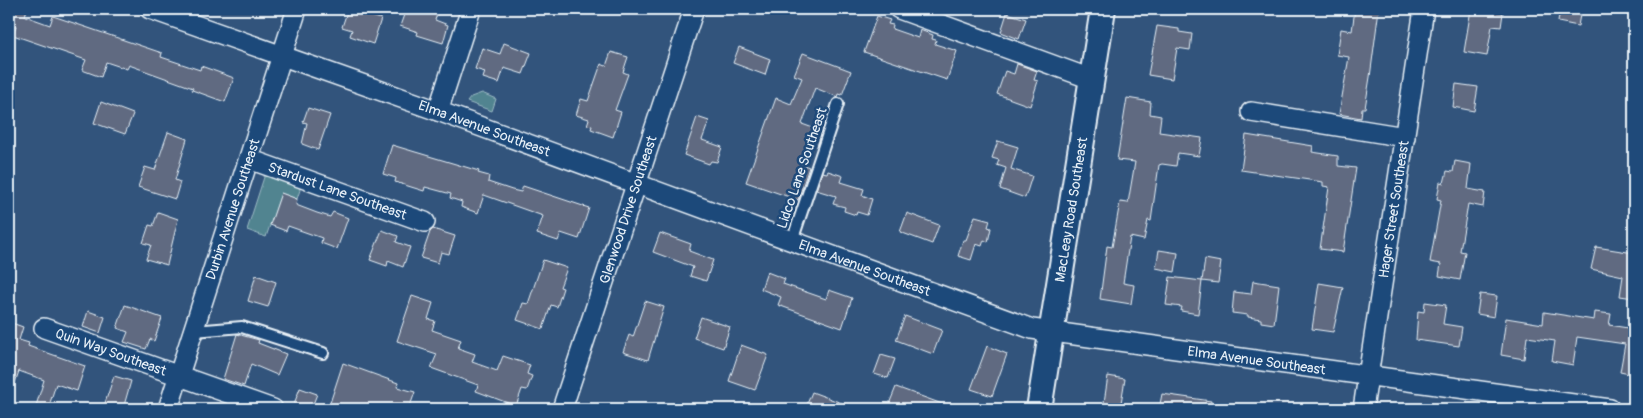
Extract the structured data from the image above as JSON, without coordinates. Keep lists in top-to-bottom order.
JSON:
{
  "streets": {
    "street": [
      "Elma Avenue Southeast",
      "Stardust Lane Southeast",
      "Durbin Avenue Southeast",
      "Glenwood Drive Southeast",
      "MacLeay Road Southeast",
      "Hager Street Southeast",
      "Quin Way Southeast"
    ],
    "lane": ["Lidco Lane Southeast"]
  },
  "crossings": [
    ["Elma Avenue Southeast", "Lidco Lane Southeast"],
    ["Elma Avenue Southeast", "Durbin Avenue Southeast"],
    ["Elma Avenue Southeast", "Glenwood Drive Southeast"],
    ["Elma Avenue Southeast", "MacLeay Road Southeast"],
    ["Elma Avenue Southeast", "Hager Street Southeast"],
    ["Stardust Lane Southeast", "Durbin Avenue Southeast"],
    ["Durbin Avenue Southeast", "Quin Way Southeast"]
  ]
}
